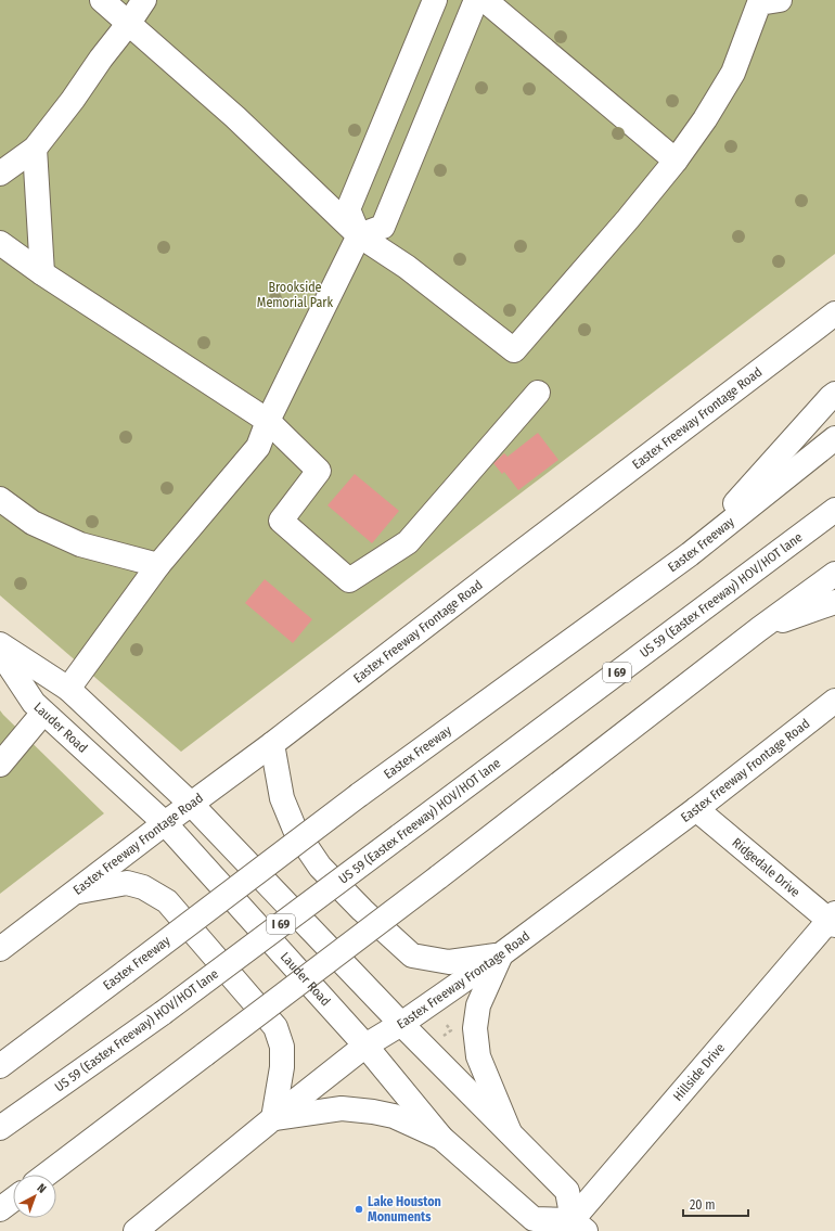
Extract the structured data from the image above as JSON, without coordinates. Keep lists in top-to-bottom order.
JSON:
{
  "streets": {
    "main road": [
      "Eastex Freeway Frontage Road",
      "Eastex Freeway",
      "US 59 (Eastex Freeway) HOV/HOT lane",
      "I 69",
      "Lauder Road",
      "Ridgedale Drive",
      "Hillside Drive"
    ]
  },
  "crossings": [
    ["Eastex Freeway Frontage Road", "Lauder Road"],
    ["Eastex Freeway Frontage Road", "Ridgedale Drive"],
    ["Lauder Road", "Hillside Drive"],
    ["Ridgedale Drive", "Hillside Drive"]
  ],
  "parks": ["Brookside Memorial Park"],
  "places": ["Lake Houston Monuments"],
  "scale_bar": "20 m",
  "north": "top right"
}
